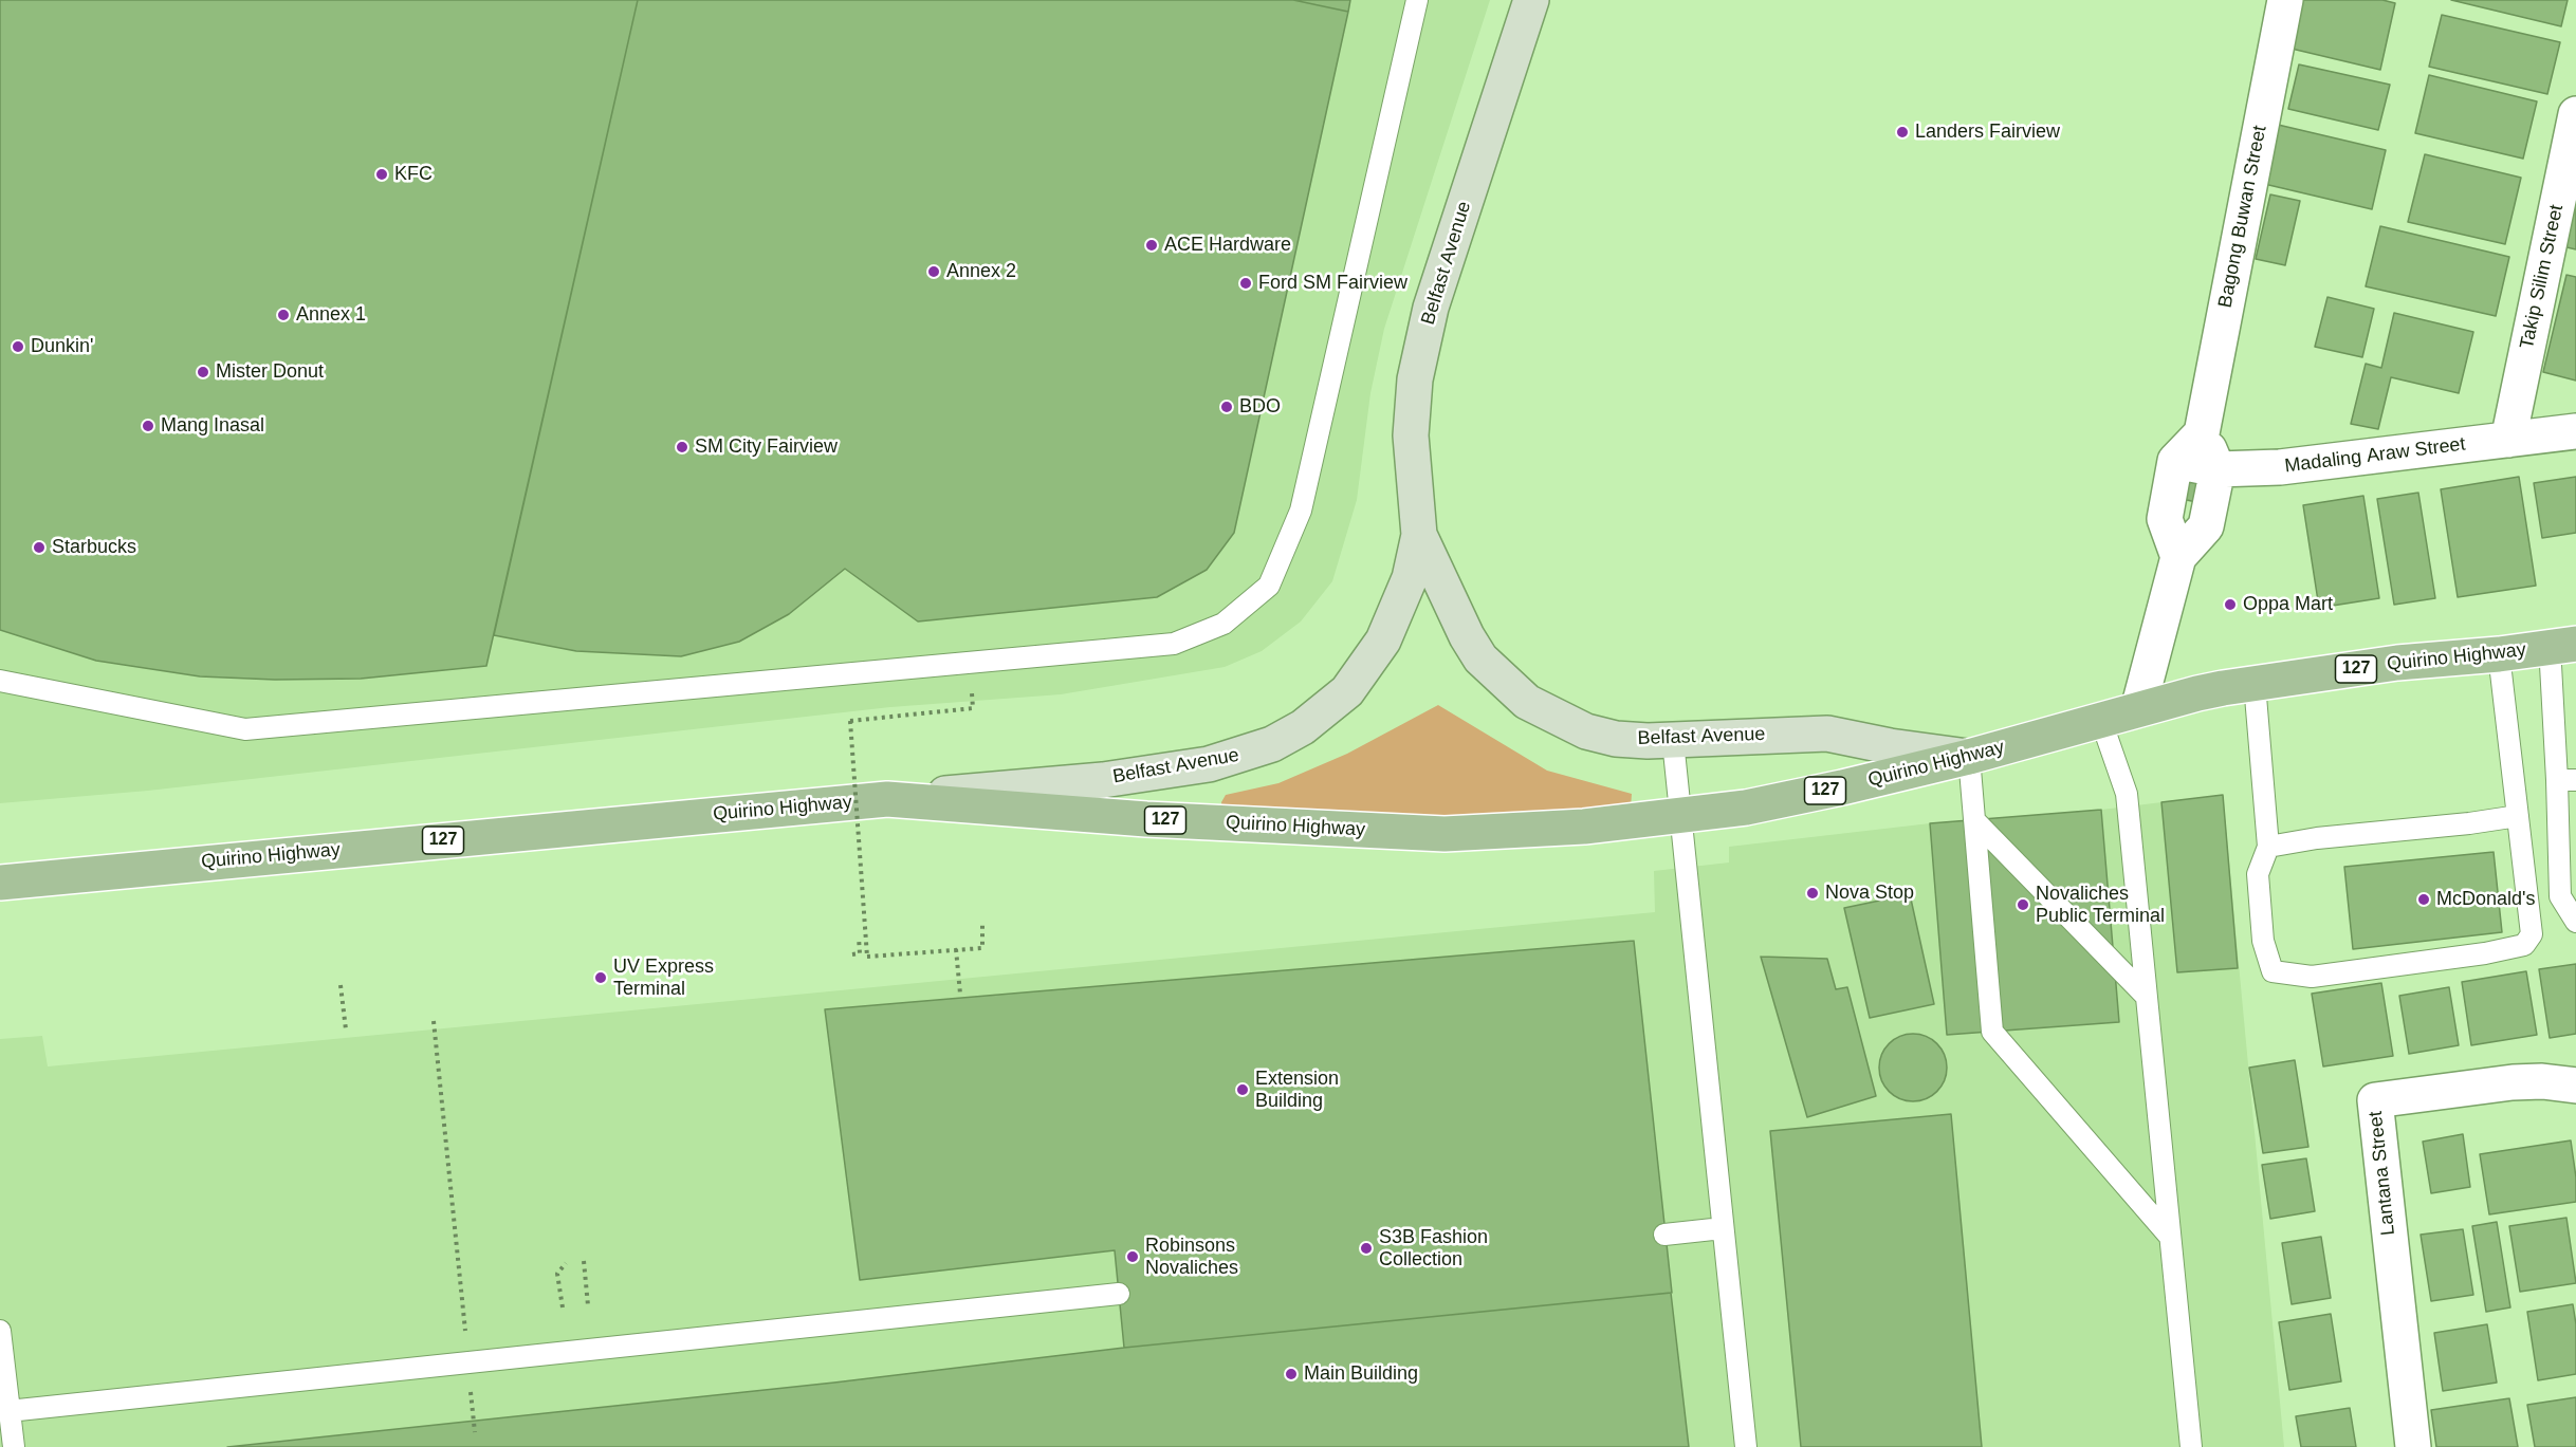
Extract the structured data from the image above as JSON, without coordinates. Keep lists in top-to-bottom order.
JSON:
{
  "streets": {
    "main road": ["Belfast Avenue", "Quirino Highway", "127"],
    "street": [
      "Bagong Buwan Street",
      "Takip Silim Street",
      "Madaling Araw Street",
      "Lantana Street"
    ]
  },
  "crossings": [
    ["Belfast Avenue", "Quirino Highway"],
    ["Takip Silim Street", "Madaling Araw Street"]
  ],
  "places": [
    "Landers Fairview",
    "KFC",
    "ACE Hardware",
    "Annex 2",
    "Ford SM Fairview",
    "Annex 1",
    "Dunkin'",
    "Mister Donut",
    "BDO",
    "Mang Inasal",
    "SM City Fairview",
    "Starbucks",
    "Oppa Mart",
    "Nova Stop",
    "McDonald's",
    "Novaliches Public Terminal",
    "UV Express Terminal",
    "Extension Building",
    "S3B Fashion Collection",
    "Robinsons Novaliches",
    "Main Building"
  ]
}
